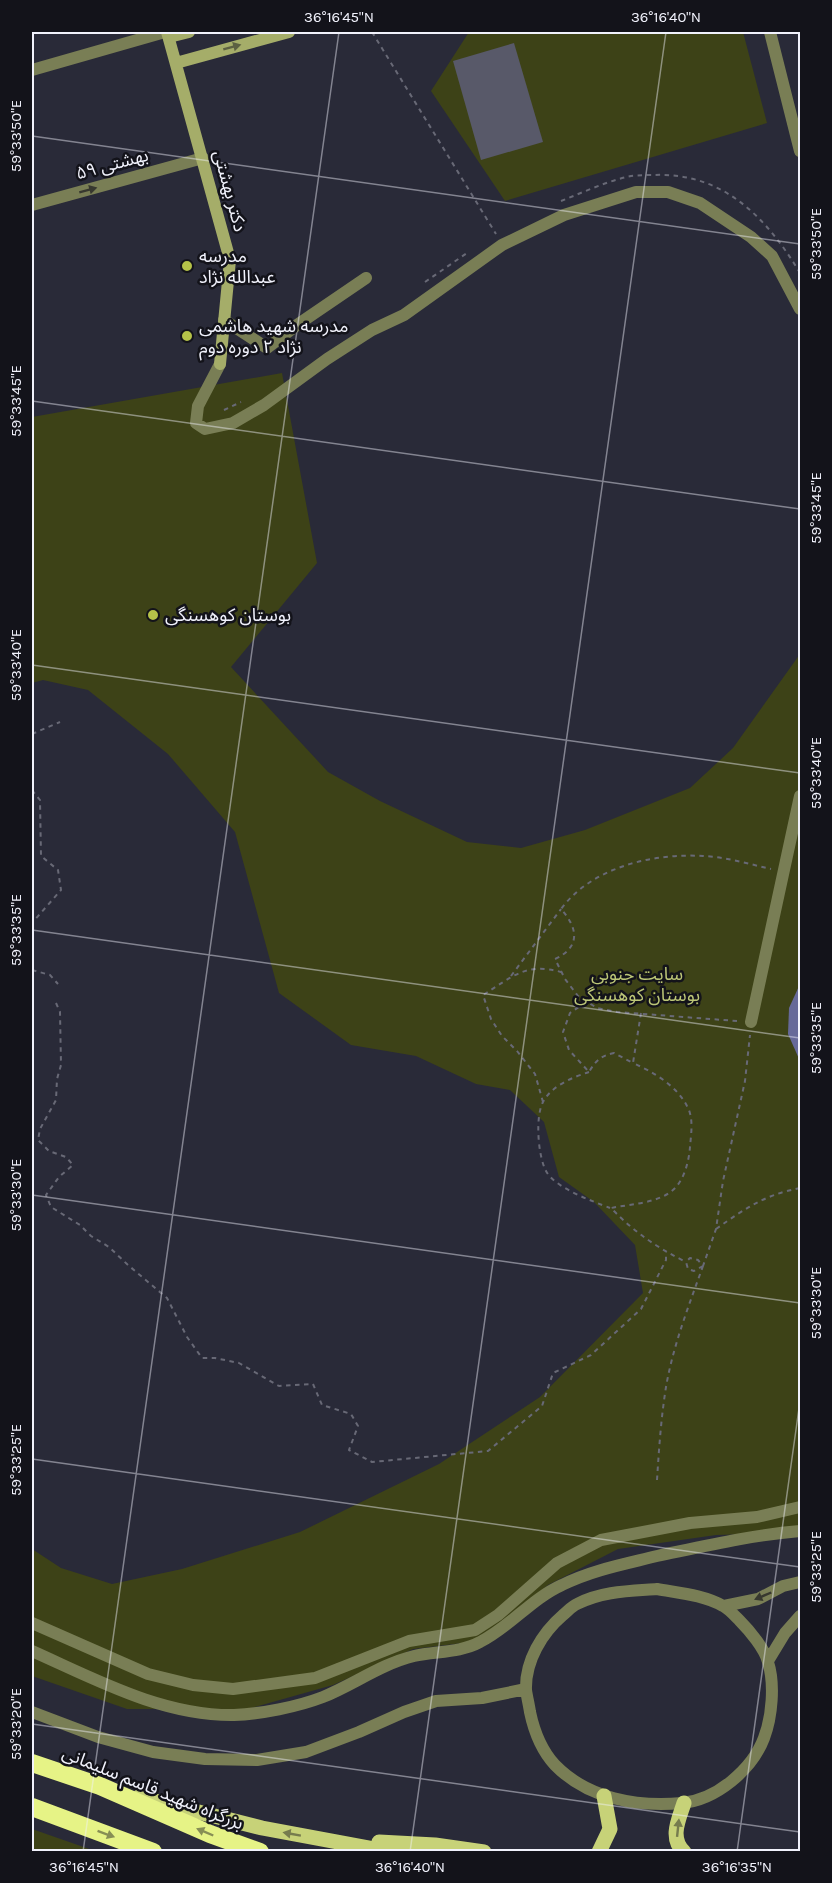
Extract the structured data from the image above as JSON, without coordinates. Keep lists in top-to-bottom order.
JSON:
{
  "streets": {
    "highway": ["بزرگراه شهید قاسم سلیمانی"],
    "street": ["بهشتی ۵۹", "دکتر بهشتی"]
  },
  "crossings": [
    ["بهشتی ۵۹", "دکتر بهشتی"]
  ],
  "one_way": ["بهشتی ۵۹"],
  "parks": ["سایت جنوبی بوستان کوهسنگی"],
  "places": ["مدرسه عبدالله نژاد", "مدرسه شهید هاشمی نژاد ۲ دوره دوم", "بوستان کوهسنگی"],
  "coordinates": [
    "36°16'45\"N",
    "36°16'40\"N",
    "59°33'50\"E",
    "59°33'45\"E",
    "59°33'40\"E",
    "59°33'35\"E",
    "59°33'30\"E",
    "59°33'25\"E",
    "59°33'20\"E",
    "36°16'35\"N"
  ]
}
